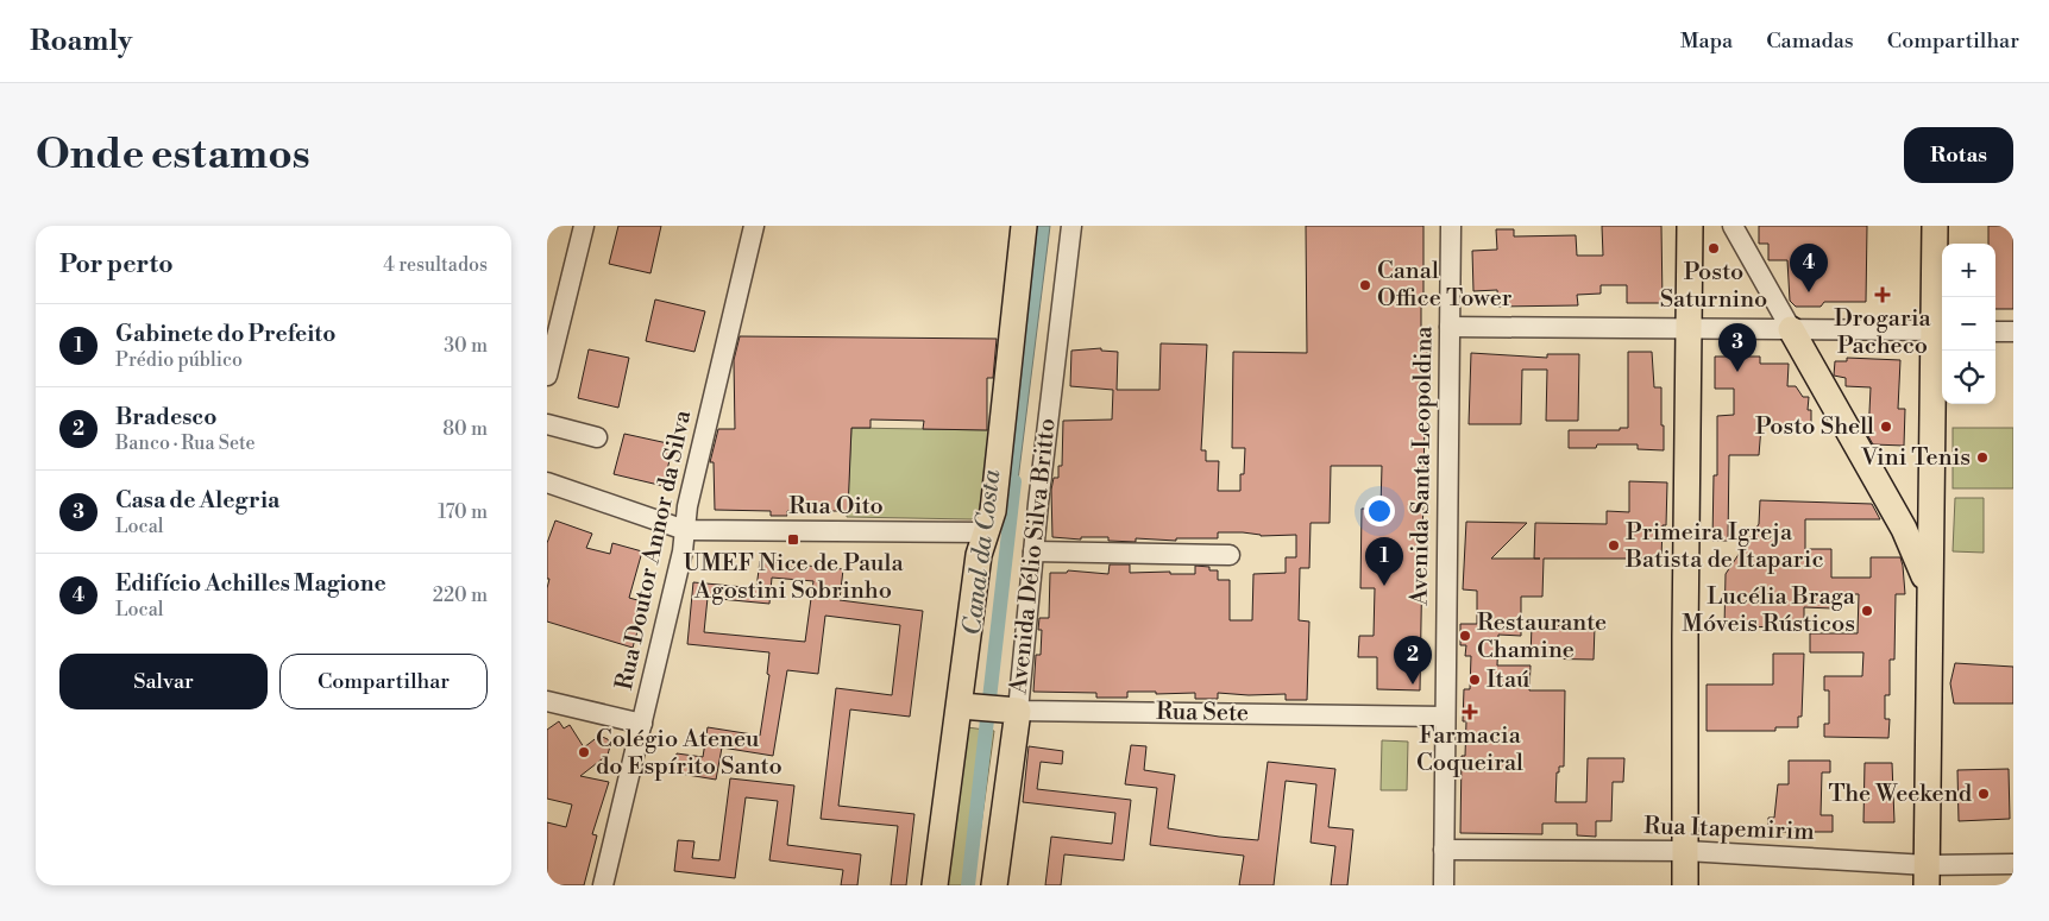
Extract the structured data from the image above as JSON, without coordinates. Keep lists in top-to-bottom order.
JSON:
{
  "streets": {
    "main road": ["Avenida Délio Silva Britto"],
    "street": [
      "Avenida Santa Leopoldina",
      "Rua Oito",
      "Rua Doutor Annor da Silva",
      "Rua Sete",
      "Rua Itapemirim"
    ]
  },
  "crossings": [
    ["Avenida Santa Leopoldina", "Rua Sete"],
    ["Avenida Santa Leopoldina", "Rua Itapemirim"],
    ["Rua Oito", "Rua Doutor Annor da Silva"],
    ["Rua Oito", "Avenida Délio Silva Britto"],
    ["Avenida Délio Silva Britto", "Rua Sete"]
  ],
  "water": ["Canal da Costa"],
  "places": {
    "other": [
      "Posto Saturnino",
      "Canal Office Tower",
      "Posto Shell",
      "Vini Tenis",
      "Primeira Igreja Batista de Itaparic",
      "Lucélia Braga Móveis Rústicos",
      "Restaurante Chamine",
      "Itaú",
      "Colégio Ateneu do Espírito Santo",
      "The Weekend"
    ],
    "health": ["Drogaria Pacheco", "Farmacia Coqueiral"],
    "transit": ["UMEF Nice de Paula Agostini Sobrinho"]
  },
  "page": {
    "header": "Roamly",
    "nav": ["Mapa", "Camadas", "Compartilhar"],
    "buttons": [
      "Rotas",
      ["Salvar", "Compartilhar"]
    ],
    "title": "Onde estamos",
    "heading": ["Por perto", "4 resultados"],
    "map_buttons": ["+", "−"],
    "pins": [
      "4",
      "3",
      "1",
      "2"
    ],
    "list": [
      {
        "mark": "1",
        "name": "Gabinete do Prefeito",
        "note": "Prédio público",
        "value": "30 m"
      },
      {
        "mark": "2",
        "name": "Bradesco",
        "note": "Banco · Rua Sete",
        "value": "80 m"
      },
      {
        "mark": "3",
        "name": "Casa de Alegria",
        "note": "Local",
        "value": "170 m"
      },
      {
        "mark": "4",
        "name": "Edifício Achilles Magione",
        "note": "Local",
        "value": "220 m"
      }
    ]
  }
}
